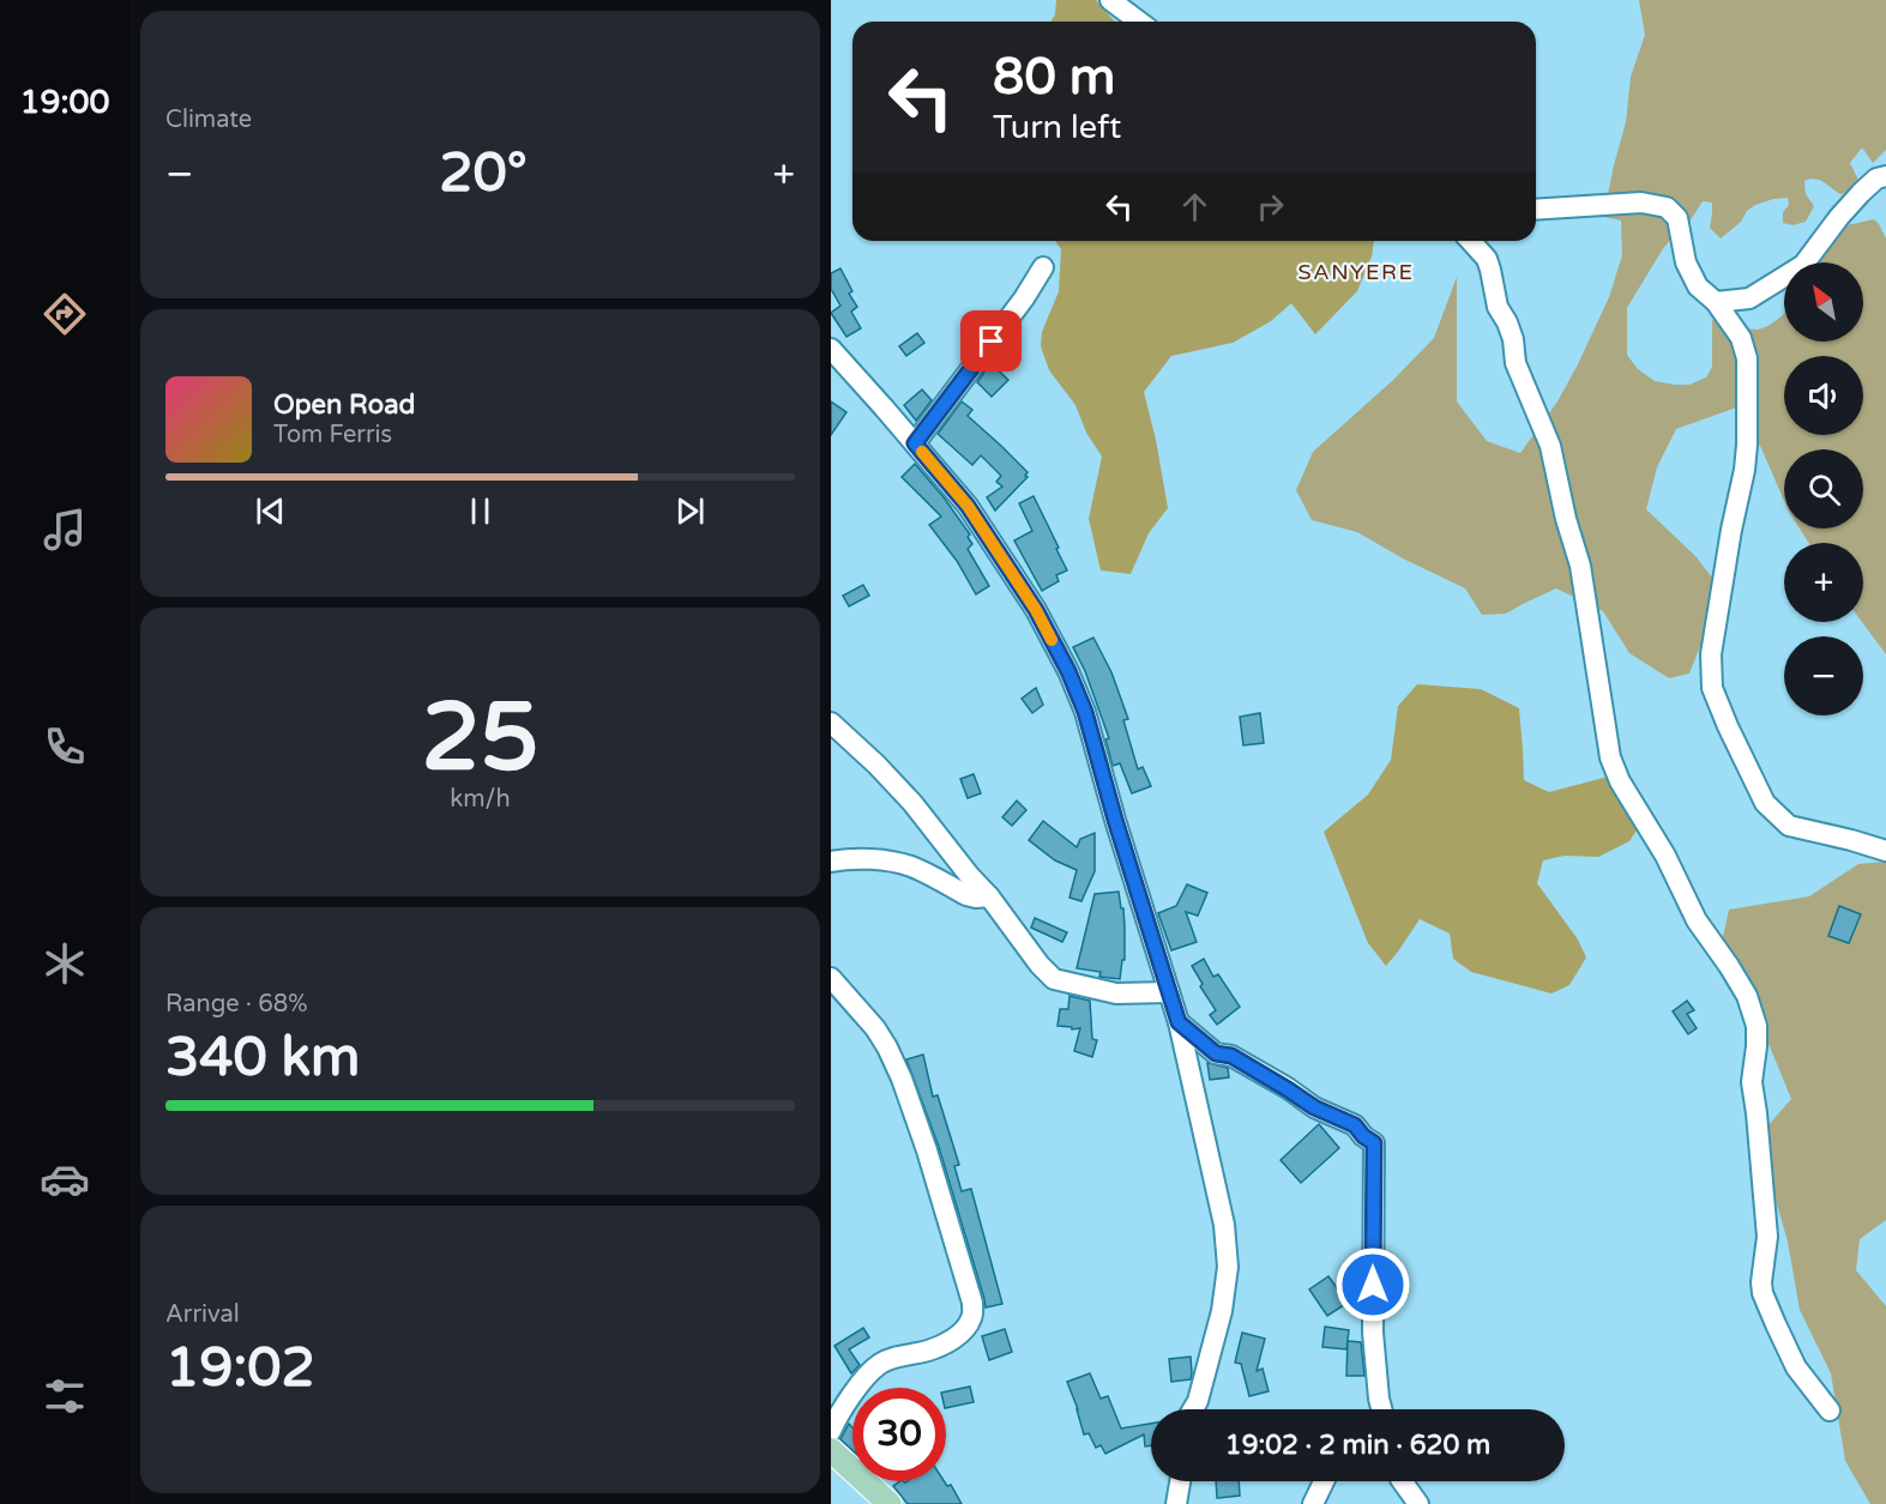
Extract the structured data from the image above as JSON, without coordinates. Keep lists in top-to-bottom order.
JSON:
{
  "districts": ["SANYERE"],
  "north": "top left",
  "page": {
    "tabs": "19:00",
    "tile": [
      "Climate",
      ["25", "km/h"],
      ["Range · 68%", "340 km"],
      ["Arrival", "19:02"]
    ],
    "turn": ["80 m", "Turn left"],
    "heat": ["−", "20°", "+"],
    "map_buttons": ["+", "−"],
    "song": ["Open Road", "Tom Ferris"],
    "limit": "30",
    "trip": "19:02 · 2 min · 620 m"
  }
}
